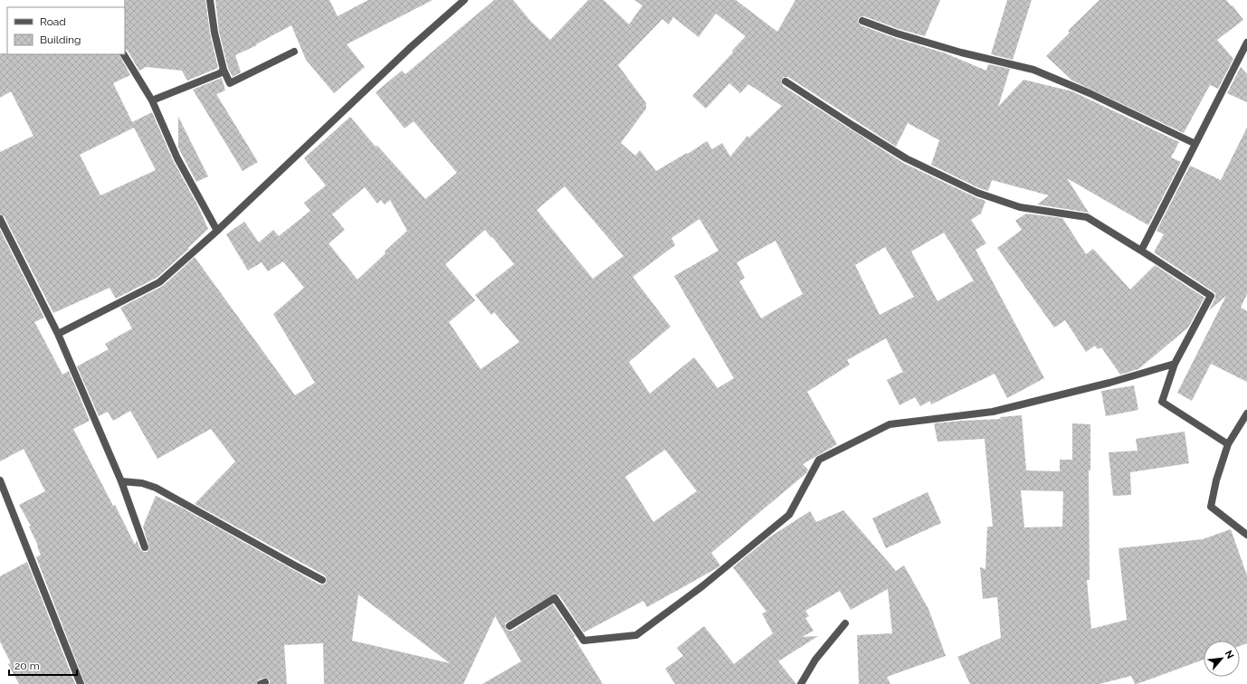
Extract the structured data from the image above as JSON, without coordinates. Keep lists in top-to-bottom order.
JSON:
{
  "legend": ["Road", "Building"],
  "scale_bar": "20 m",
  "north": "top right"
}
